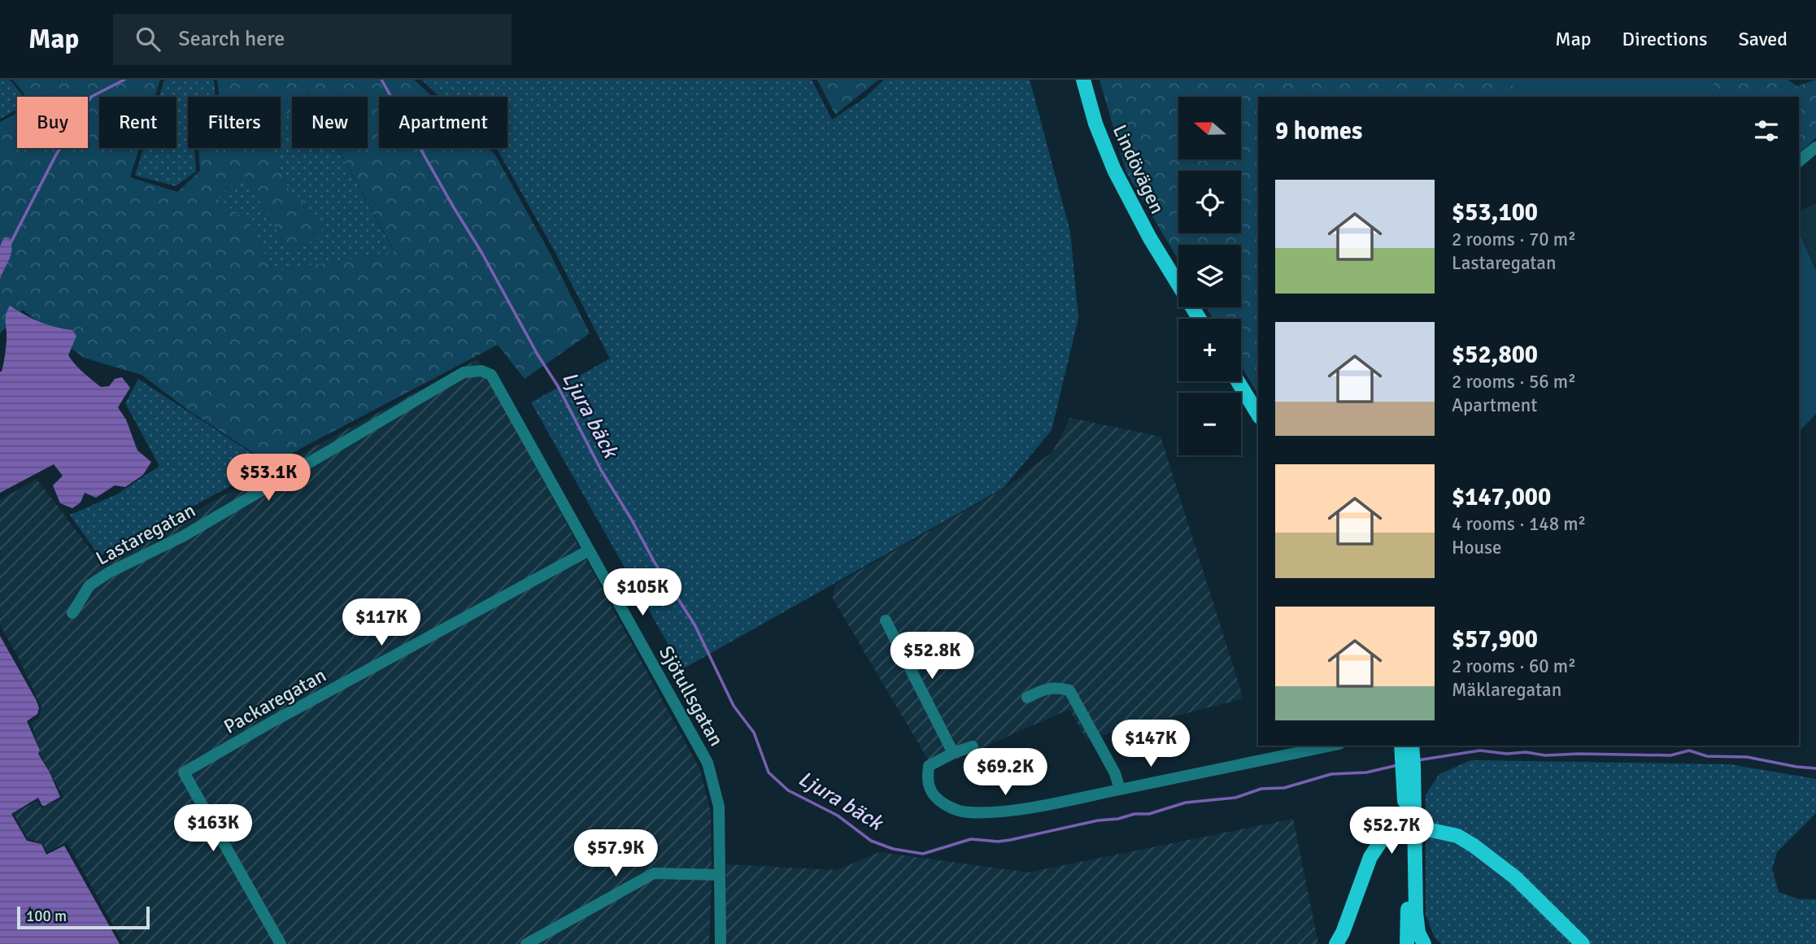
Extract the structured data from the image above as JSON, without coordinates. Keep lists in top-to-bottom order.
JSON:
{
  "streets": {
    "main road": ["Lindövägen"],
    "street": ["Lastaregatan", "Sjötullsgatan", "Packaregatan"]
  },
  "crossings": [
    ["Lastaregatan", "Sjötullsgatan"],
    ["Sjötullsgatan", "Packaregatan"]
  ],
  "water": ["Ljura bäck"],
  "scale_bar": "100 m",
  "north": "left",
  "page": {
    "header": "Map",
    "search": "Search here",
    "nav": ["Map", "Directions", "Saved"],
    "map_buttons": ["+", "−"],
    "chip": [
      "Buy",
      "Rent",
      "Filters",
      "New",
      "Apartment"
    ],
    "heading": "9 homes",
    "list": [
      {
        "name": "$53,100",
        "note": "2 rooms · 70 m² · Lastaregatan"
      },
      {
        "name": "$52,800",
        "note": "2 rooms · 56 m² · Apartment"
      },
      {
        "name": "$147,000",
        "note": "4 rooms · 148 m² · House"
      },
      {
        "name": "$57,900",
        "note": "2 rooms · 60 m² · Mäklaregatan"
      }
    ],
    "price": [
      "$53.1K",
      "$105K",
      "$117K",
      "$52.8K",
      "$147K",
      "$69.2K",
      "$163K",
      "$52.7K",
      "$57.9K"
    ],
    "scale": "100 m"
  }
}
